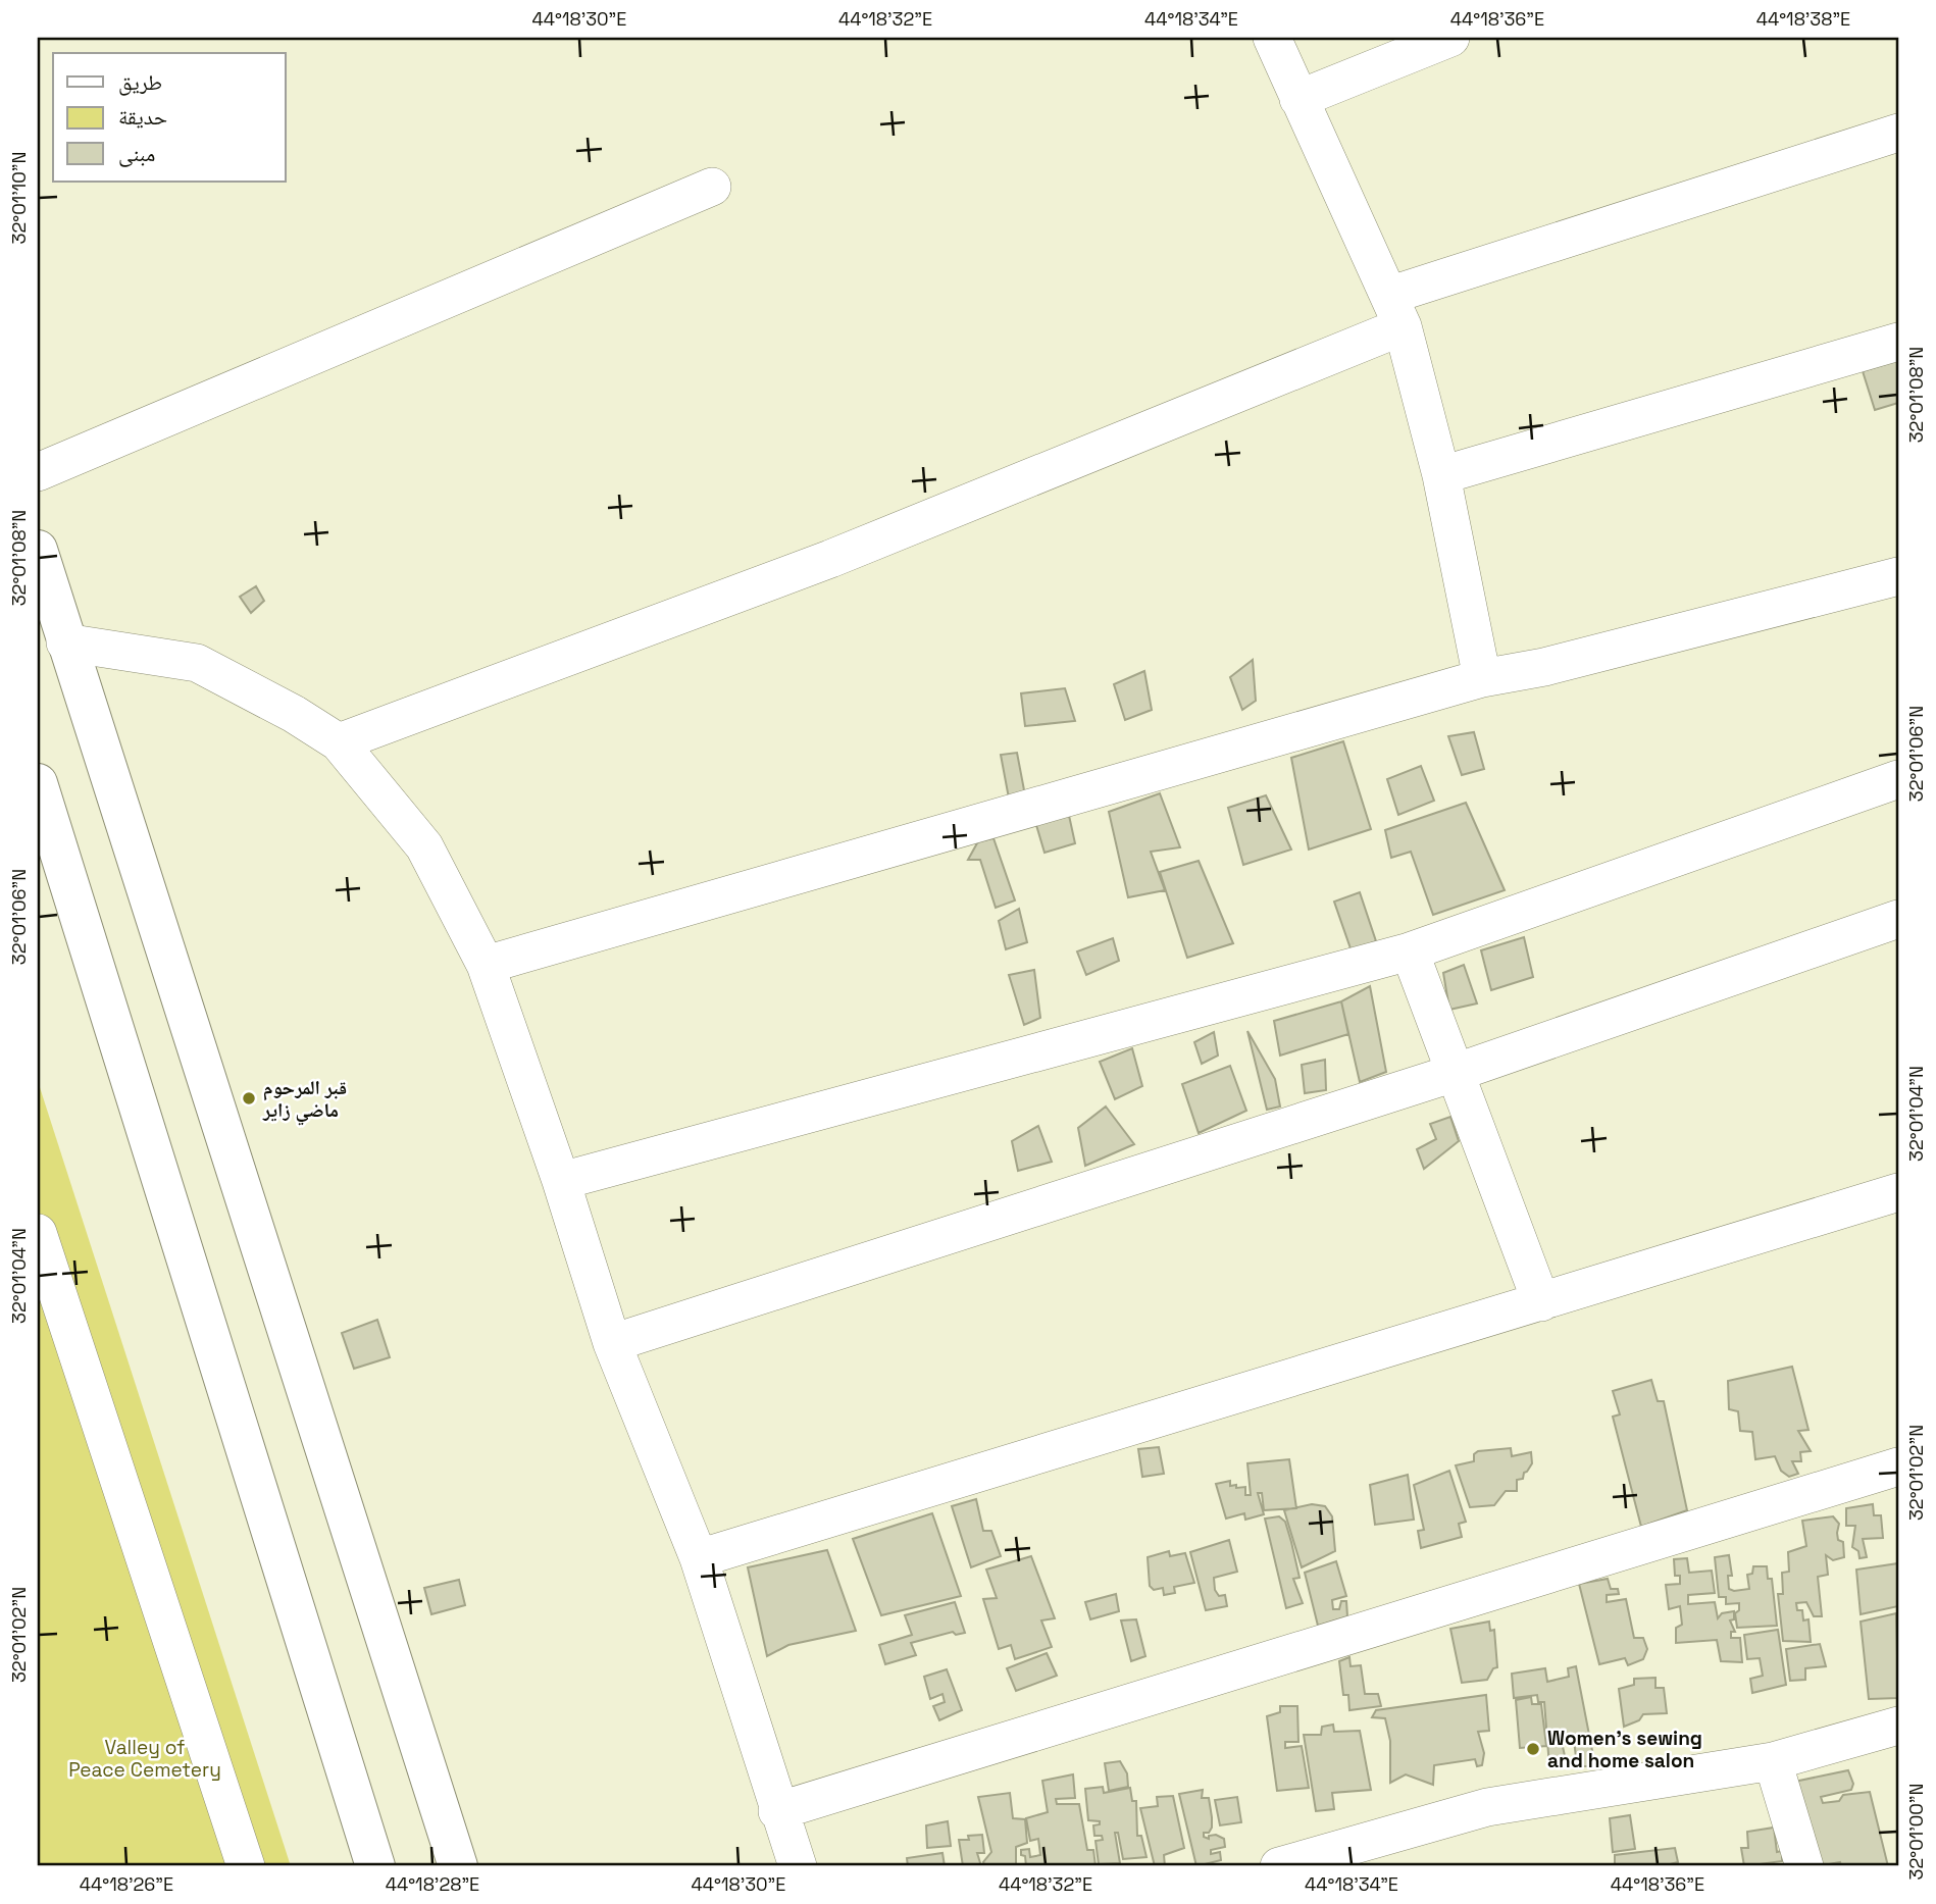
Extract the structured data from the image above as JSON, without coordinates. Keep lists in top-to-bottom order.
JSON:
{
  "parks": ["Valley of Peace Cemetery"],
  "places": ["قبر المرحوم ماضي زاير", "Women's sewing and home salon"],
  "legend": ["طريق", "حديقة", "مبنى"],
  "coordinates": [
    "44°18'30\"E",
    "44°18'32\"E",
    "44°18'34\"E",
    "44°18'36\"E",
    "44°18'38\"E",
    "32°01'10\"N",
    "32°01'08\"N",
    "32°01'06\"N",
    "32°01'04\"N",
    "32°01'02\"N",
    "32°01'00\"N",
    "44°18'26\"E",
    "44°18'28\"E"
  ]
}
